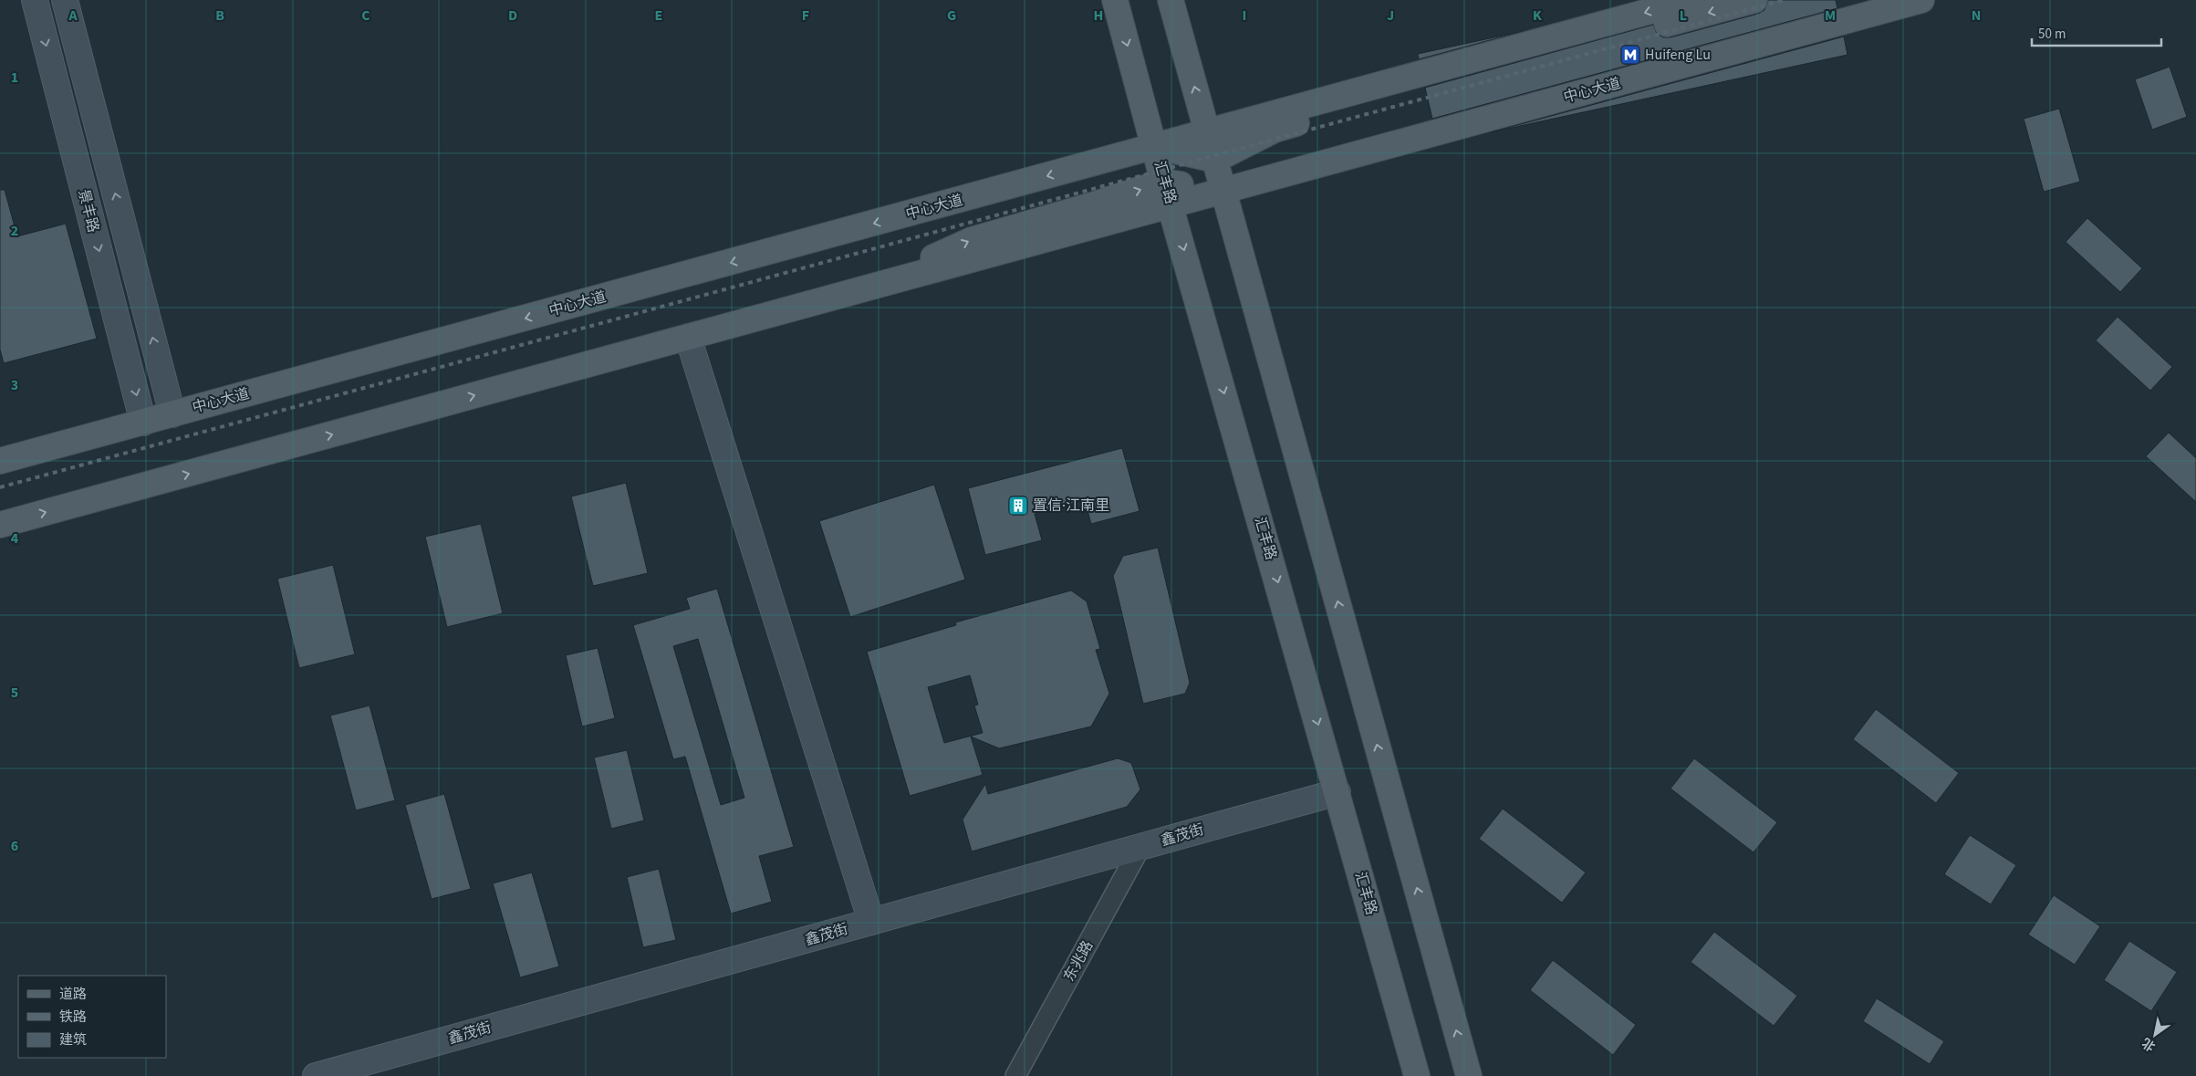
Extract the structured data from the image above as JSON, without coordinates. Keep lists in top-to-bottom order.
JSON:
{
  "streets": {
    "main road": ["中心大道", "汇丰路"],
    "street": ["景丰路", "鑫茂街", "东兆路"]
  },
  "crossings": [
    ["中心大道", "汇丰路"],
    ["中心大道", "景丰路"],
    ["汇丰路", "鑫茂街"],
    ["鑫茂街", "东兆路"]
  ],
  "places": {
    "metro station": ["Huifeng Lu"],
    "building": ["置信·江南里"]
  },
  "legend": ["道路", "铁路", "建筑"],
  "scale_bar": "50 m",
  "north": "bottom left",
  "grid": {
    "columns": [
      "A",
      "B",
      "C",
      "D",
      "E",
      "F",
      "G",
      "H",
      "I",
      "J",
      "K",
      "L",
      "M",
      "N"
    ],
    "rows": [
      "1",
      "2",
      "3",
      "4",
      "5",
      "6"
    ]
  }
}
